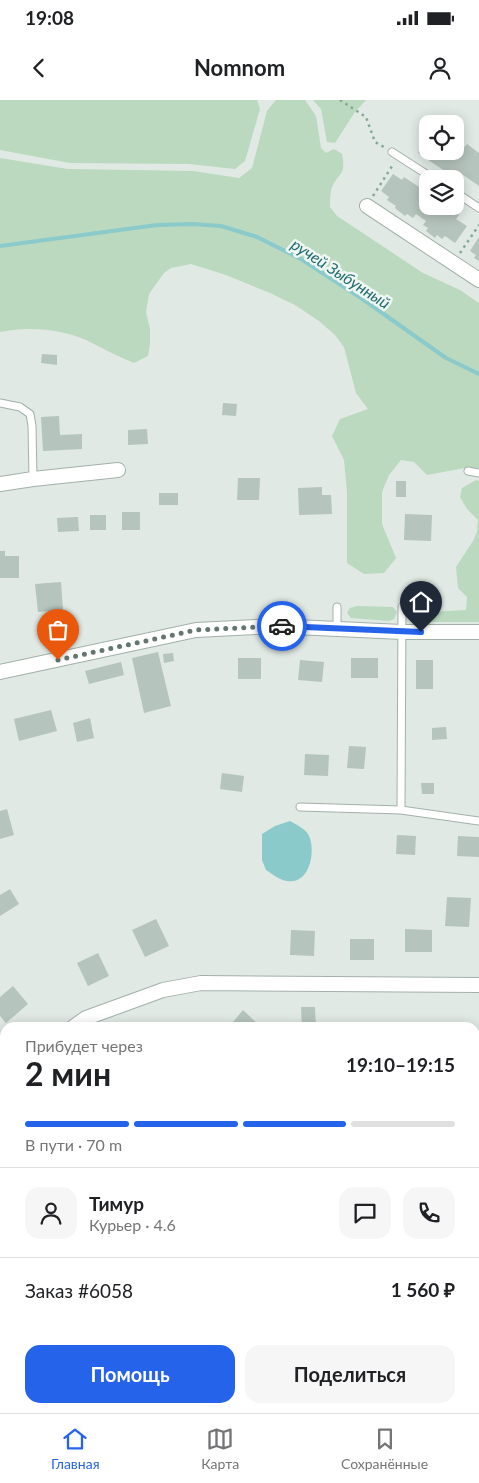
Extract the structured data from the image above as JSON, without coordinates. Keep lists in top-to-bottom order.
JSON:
{
  "water": ["ручей Зыбунный"],
  "page": {
    "status": "19:08",
    "header": "Nomnom",
    "heading": ["2 мин", "Прибудет через", "19:10–19:15"],
    "panel": [
      "Тимур",
      "Курьер · 4.6",
      "Заказ #6058",
      "1 560 ₽"
    ],
    "bar": "В пути · 70 m",
    "buttons": ["Помощь", "Поделиться"],
    "tabs": ["Главная", "Карта", "Сохранённые"]
  }
}
